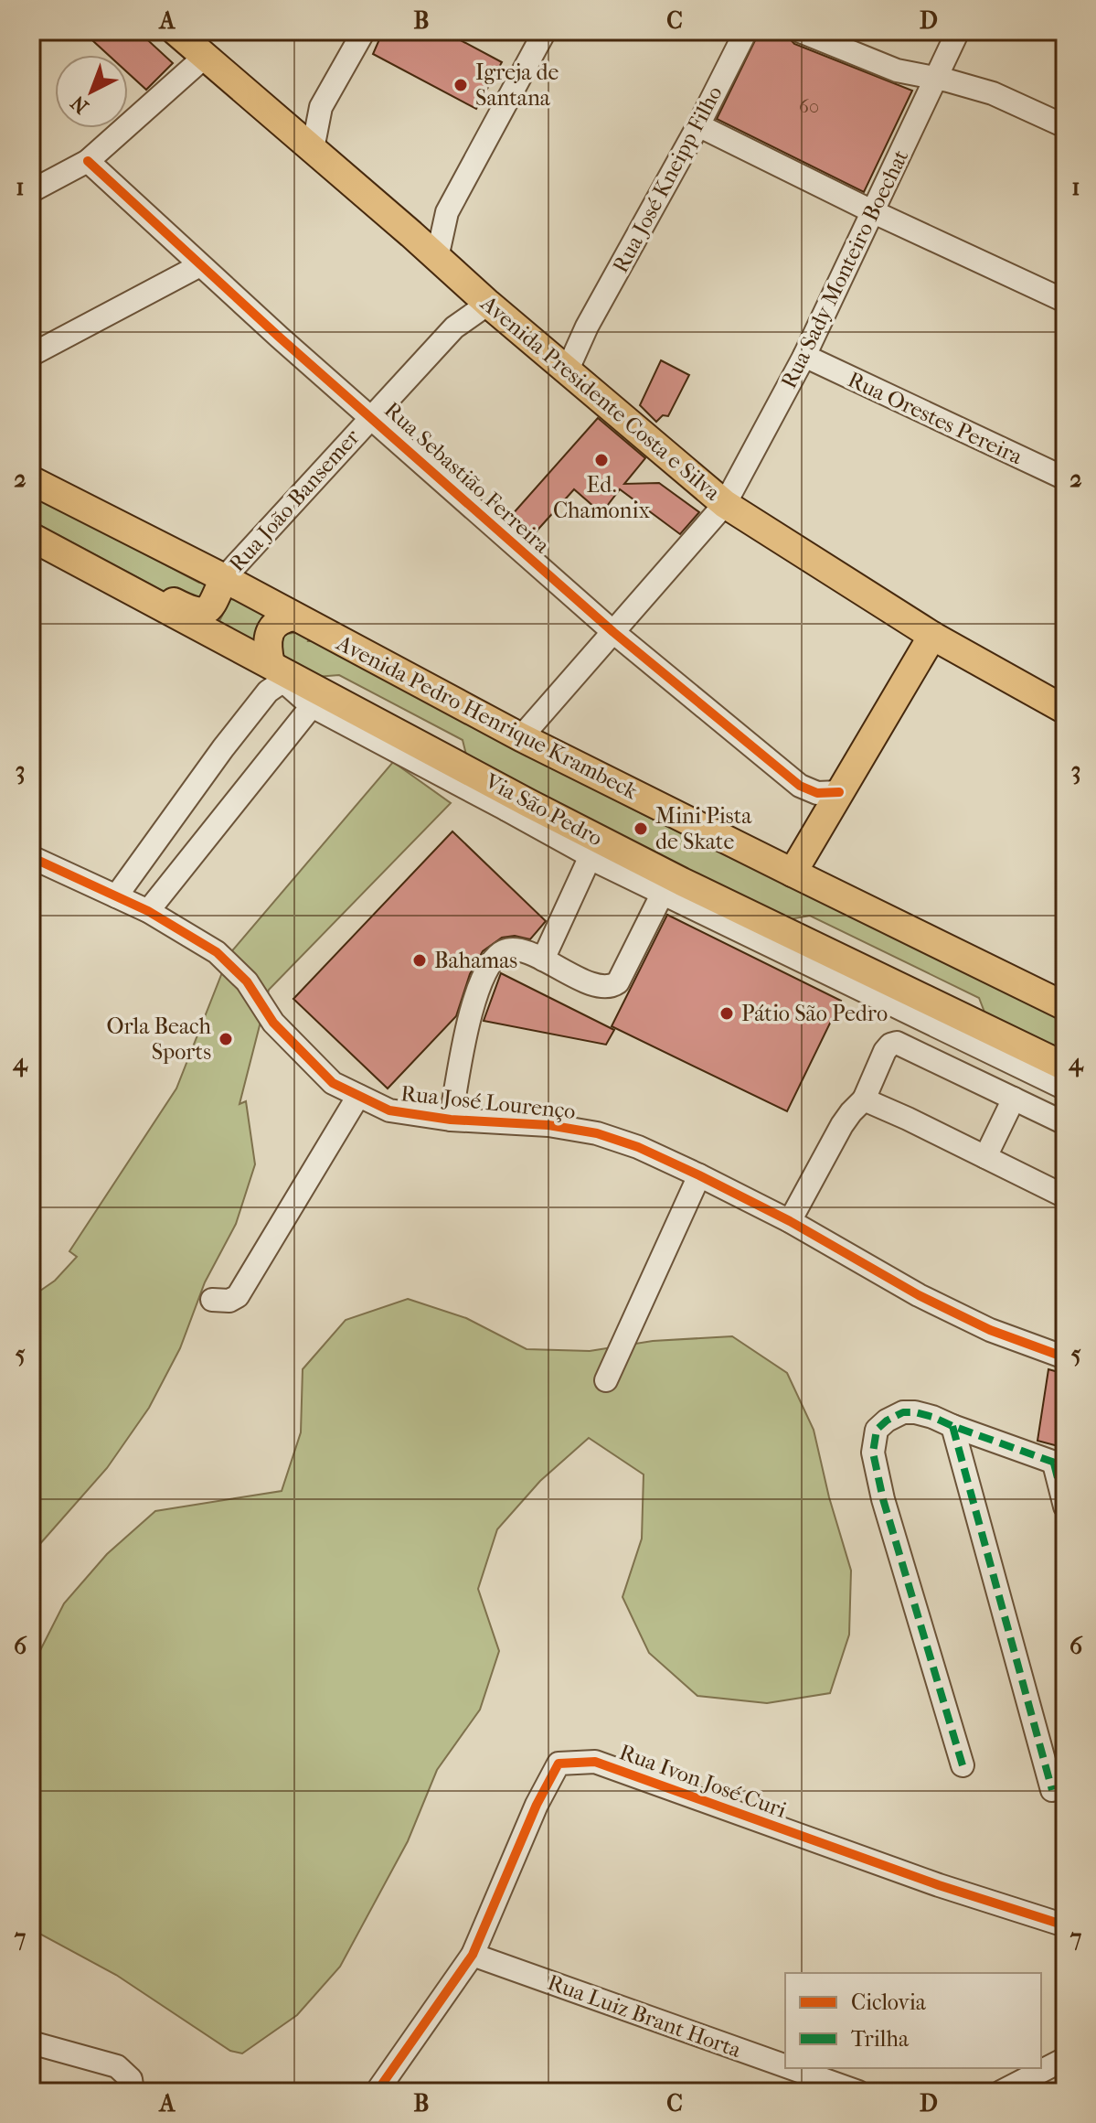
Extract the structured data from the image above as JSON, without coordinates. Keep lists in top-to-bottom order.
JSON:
{
  "streets": {
    "main road": ["Avenida Presidente Costa e Silva", "Avenida Pedro Henrique Krambeck", "Via São Pedro"],
    "street": [
      "Rua José Kneipp Filho",
      "Rua Sady Monteiro Boechat",
      "Rua Orestes Pereira",
      "Rua Sebastião Ferreira",
      "Rua João Bansemer",
      "Rua José Lourenço",
      "Rua Ivon José Curi",
      "Rua Luiz Brant Horta"
    ]
  },
  "crossings": [
    ["Rua José Kneipp Filho", "Avenida Presidente Costa e Silva"],
    ["Rua Sady Monteiro Boechat", "Avenida Presidente Costa e Silva"],
    ["Rua Sady Monteiro Boechat", "Rua Orestes Pereira"],
    ["Rua Sady Monteiro Boechat", "Rua Sebastião Ferreira"],
    ["Rua Sady Monteiro Boechat", "Avenida Pedro Henrique Krambeck"],
    ["Avenida Presidente Costa e Silva", "Rua João Bansemer"],
    ["Rua Sebastião Ferreira", "Rua João Bansemer"],
    ["Rua João Bansemer", "Avenida Pedro Henrique Krambeck"],
    ["Rua Ivon José Curi", "Rua Luiz Brant Horta"]
  ],
  "places": [
    "Igreja de Santana",
    "Ed. Chamonix",
    "Mini Pista de Skate",
    "Bahamas",
    "Pátio São Pedro",
    "Orla Beach Sports"
  ],
  "house_numbers": ["60"],
  "legend": ["Ciclovia", "Trilha"],
  "north": "bottom left",
  "grid": {
    "columns": [
      "A",
      "B",
      "C",
      "D"
    ],
    "rows": [
      "1",
      "2",
      "3",
      "4",
      "5",
      "6",
      "7"
    ]
  }
}
